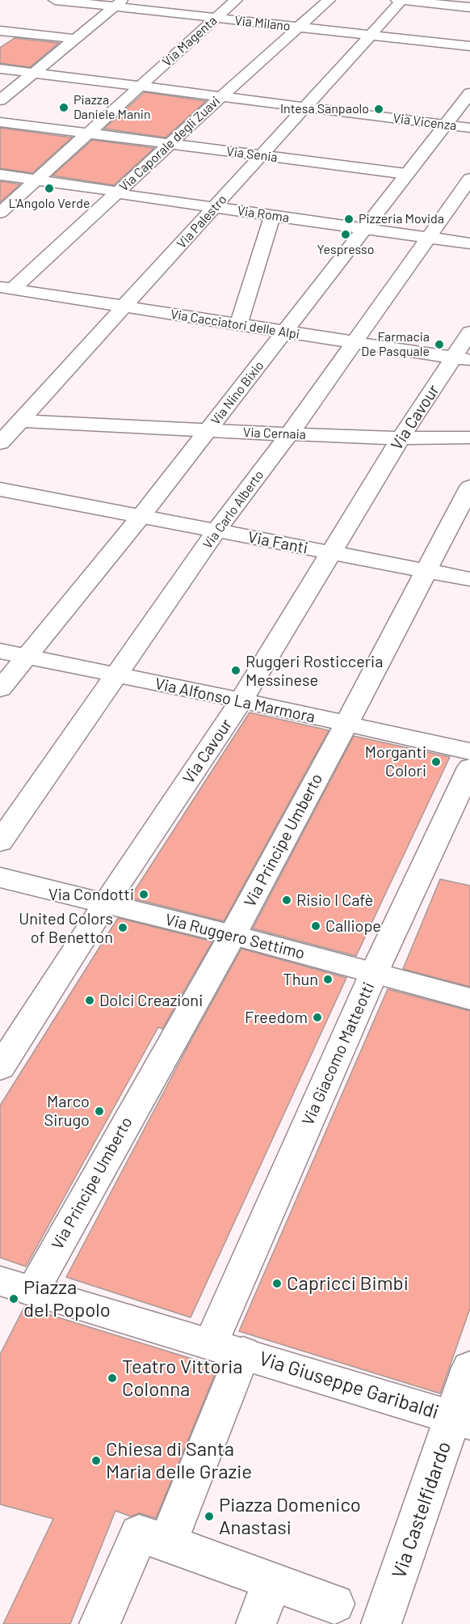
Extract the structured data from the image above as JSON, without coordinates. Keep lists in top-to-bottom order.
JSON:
{
  "streets": {
    "street": [
      "Via Milano",
      "Via Magenta",
      "Via Vicenza",
      "Via Caporale degli Zuavi",
      "Via Senia",
      "Via Roma",
      "Via Palestro",
      "Via Cacciatori delle Alpi",
      "Via Nino Bixio",
      "Via Cavour",
      "Via Cernaia",
      "Via Carlo Alberto",
      "Via Fanti",
      "Via Alfonso La Marmora",
      "Via Principe Umberto",
      "Via Ruggero Settimo",
      "Via Giacomo Matteotti",
      "Via Giuseppe Garibaldi",
      "Via Castelfidardo"
    ]
  },
  "crossings": [
    ["Via Milano", "Via Magenta"],
    ["Via Milano", "Via Caporale degli Zuavi"],
    ["Via Milano", "Via Palestro"],
    ["Via Magenta", "Via Vicenza"],
    ["Via Magenta", "Via Senia"],
    ["Via Vicenza", "Via Caporale degli Zuavi"],
    ["Via Vicenza", "Via Palestro"],
    ["Via Vicenza", "Via Nino Bixio"],
    ["Via Caporale degli Zuavi", "Via Senia"],
    ["Via Caporale degli Zuavi", "Via Roma"],
    ["Via Caporale degli Zuavi", "Via Cacciatori delle Alpi"],
    ["Via Senia", "Via Palestro"],
    ["Via Senia", "Via Nino Bixio"],
    ["Via Roma", "Via Palestro"],
    ["Via Roma", "Via Nino Bixio"],
    ["Via Roma", "Via Carlo Alberto"],
    ["Via Palestro", "Via Cacciatori delle Alpi"],
    ["Via Palestro", "Via Cernaia"],
    ["Via Cacciatori delle Alpi", "Via Nino Bixio"],
    ["Via Cacciatori delle Alpi", "Via Cavour"],
    ["Via Cacciatori delle Alpi", "Via Carlo Alberto"],
    ["Via Nino Bixio", "Via Cernaia"],
    ["Via Nino Bixio", "Via Fanti"],
    ["Via Nino Bixio", "Via Alfonso La Marmora"],
    ["Via Cavour", "Via Cernaia"],
    ["Via Cavour", "Via Fanti"],
    ["Via Cavour", "Via Alfonso La Marmora"],
    ["Via Cavour", "Via Ruggero Settimo"],
    ["Via Cernaia", "Via Carlo Alberto"],
    ["Via Carlo Alberto", "Via Fanti"],
    ["Via Carlo Alberto", "Via Alfonso La Marmora"],
    ["Via Fanti", "Via Principe Umberto"],
    ["Via Alfonso La Marmora", "Via Principe Umberto"],
    ["Via Principe Umberto", "Via Ruggero Settimo"],
    ["Via Principe Umberto", "Via Giuseppe Garibaldi"],
    ["Via Ruggero Settimo", "Via Giacomo Matteotti"],
    ["Via Giacomo Matteotti", "Via Giuseppe Garibaldi"],
    ["Via Giuseppe Garibaldi", "Via Castelfidardo"]
  ],
  "places": [
    "Piazza Daniele Manin",
    "Intesa Sanpaolo",
    "L'Angolo Verde",
    "Pizzeria Movida",
    "Yespresso",
    "Farmacia De Pasquale",
    "Ruggeri Rosticceria Messinese",
    "Morganti Colori",
    "Via Condotti",
    "Risio I Cafè",
    "Calliope",
    "United Colors of Benetton",
    "Thun",
    "Dolci Creazioni",
    "Freedom",
    "Marco Sirugo",
    "Capricci Bimbi",
    "Piazza del Popolo",
    "Teatro Vittoria Colonna",
    "Chiesa di Santa Maria delle Grazie",
    "Piazza Domenico Anastasi"
  ]
}
